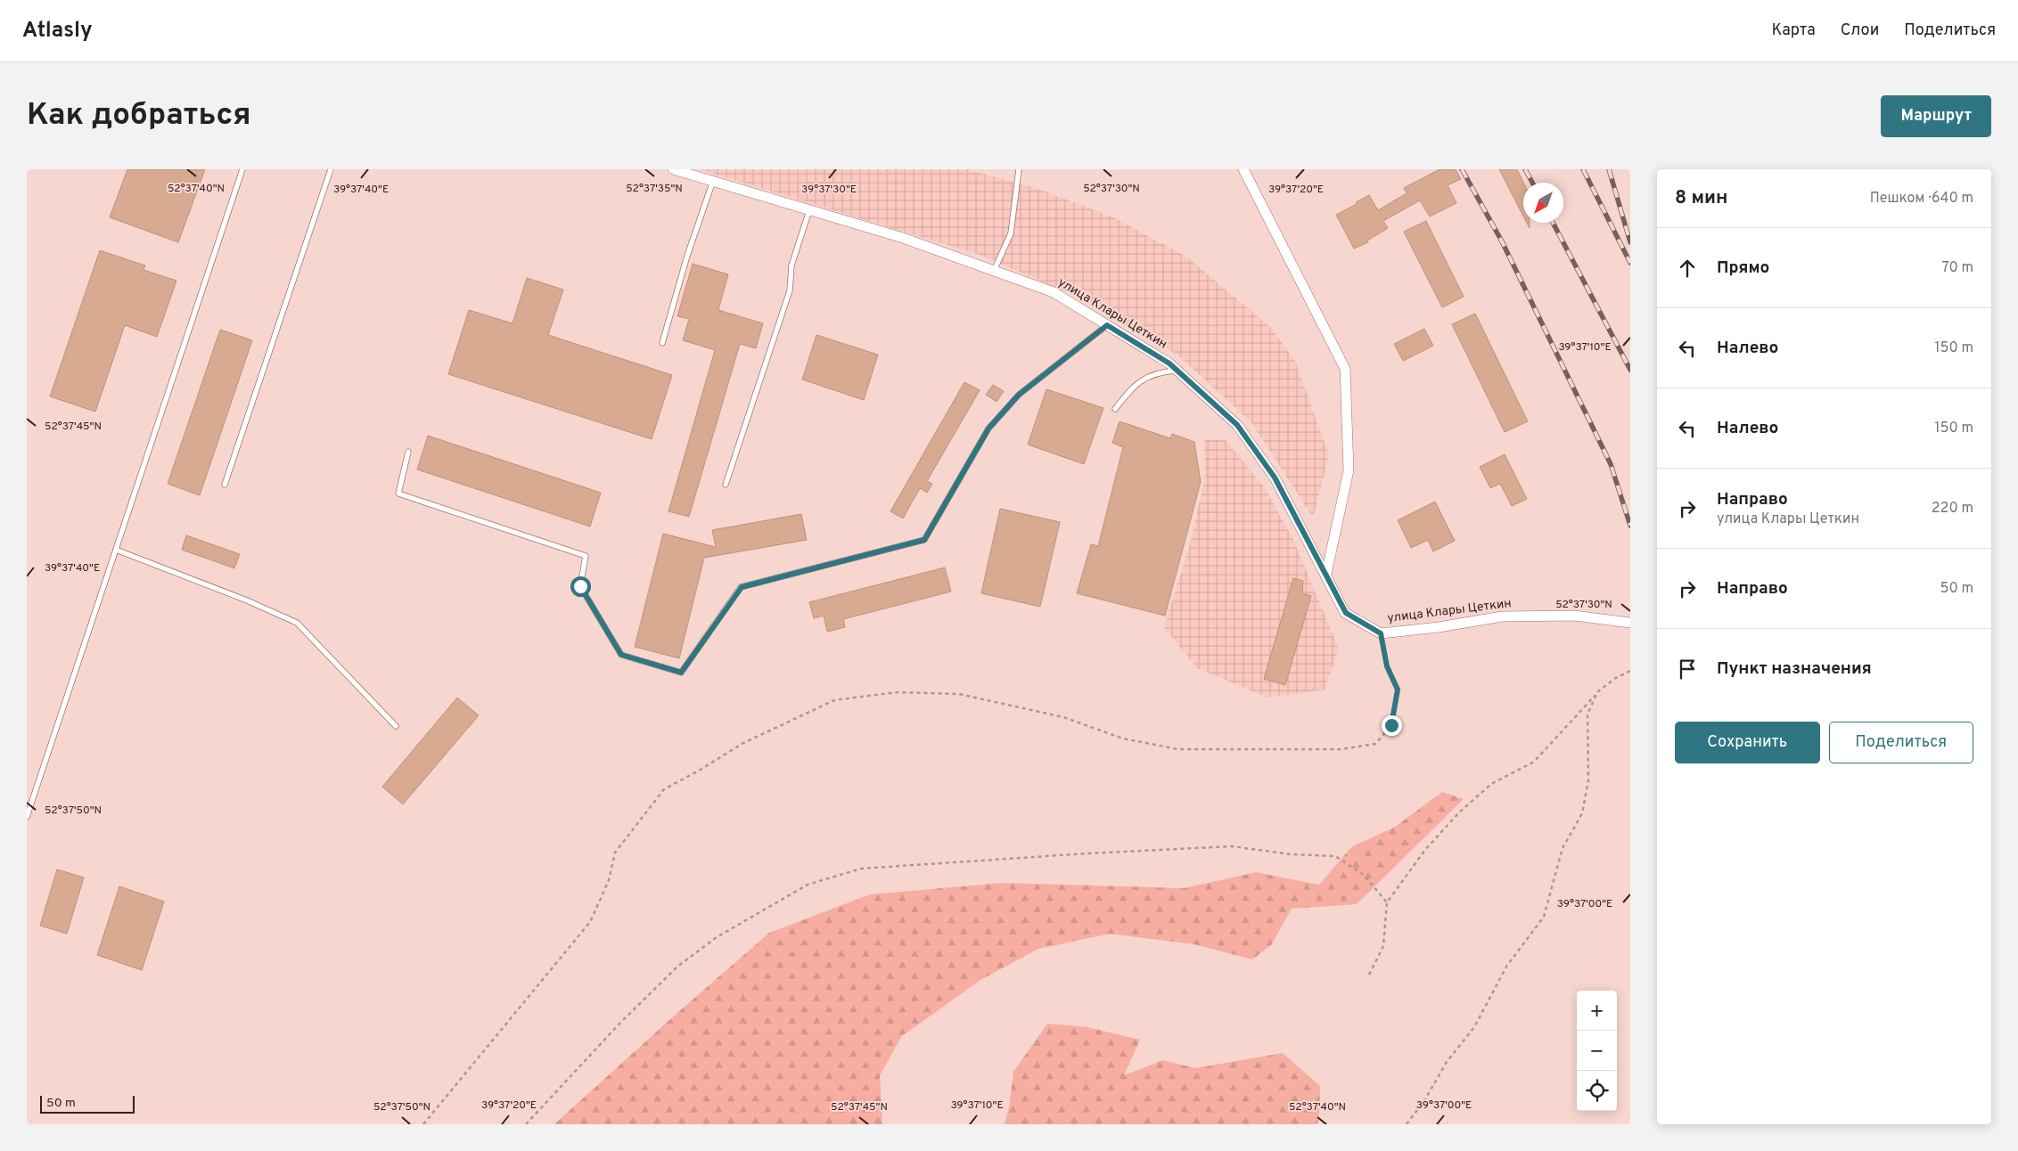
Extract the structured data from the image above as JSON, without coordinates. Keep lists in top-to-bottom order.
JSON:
{
  "streets": {
    "street": ["улица Клары Цеткин"]
  },
  "scale_bar": "50 m",
  "north": "bottom left",
  "page": {
    "header": "Atlasly",
    "nav": ["Карта", "Слои", "Поделиться"],
    "buttons": [
      "Маршрут",
      ["Сохранить", "Поделиться"]
    ],
    "title": "Как добраться",
    "heading": ["8 мин", "Пешком · 640 m"],
    "list": [
      ["Прямо", "70 m"],
      ["Налево", "150 m"],
      ["Налево", "150 m"],
      ["Направо", "улица Клары Цеткин", "220 m"],
      ["Направо", "50 m"],
      "Пункт назначения"
    ],
    "map_buttons": ["+", "−"],
    "scale": "50 m"
  },
  "coordinates": [
    "52°37'40\"N",
    "52°37'35\"N",
    "52°37'30\"N",
    "39°37'40\"E",
    "39°37'30\"E",
    "39°37'20\"E",
    "39°37'10\"E",
    "52°37'45\"N",
    "52°37'50\"N",
    "39°37'00\"E"
  ]
}
